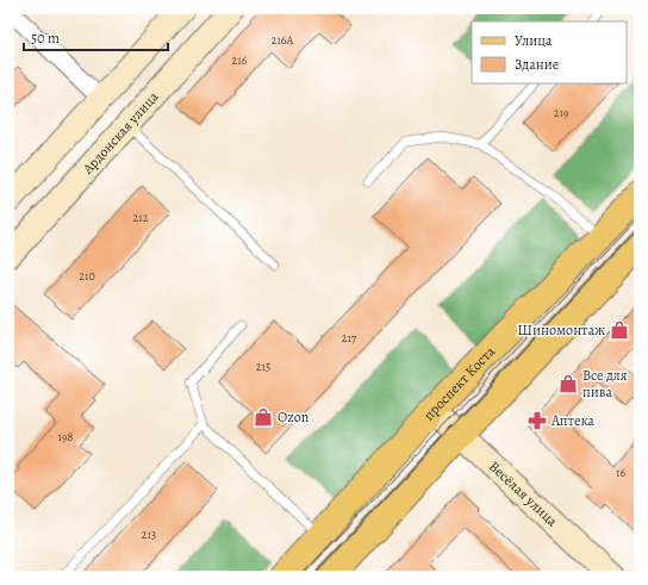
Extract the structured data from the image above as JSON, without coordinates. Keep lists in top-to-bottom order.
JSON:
{
  "streets": {
    "main road": ["Ардонская улица", "проспект Коста", "Весёлая улица"]
  },
  "crossings": [
    ["проспект Коста", "Весёлая улица"]
  ],
  "places": {
    "shop": ["Шиномонтаж", "Все для пива", "Ozon"],
    "pharmacy": ["Аптека"]
  },
  "house_numbers": [
    "216А",
    "216",
    "219",
    "212",
    "210",
    "217",
    "215",
    "198",
    "16",
    "213"
  ],
  "legend": ["Улица", "Здание"],
  "scale_bar": "50 m"
}
